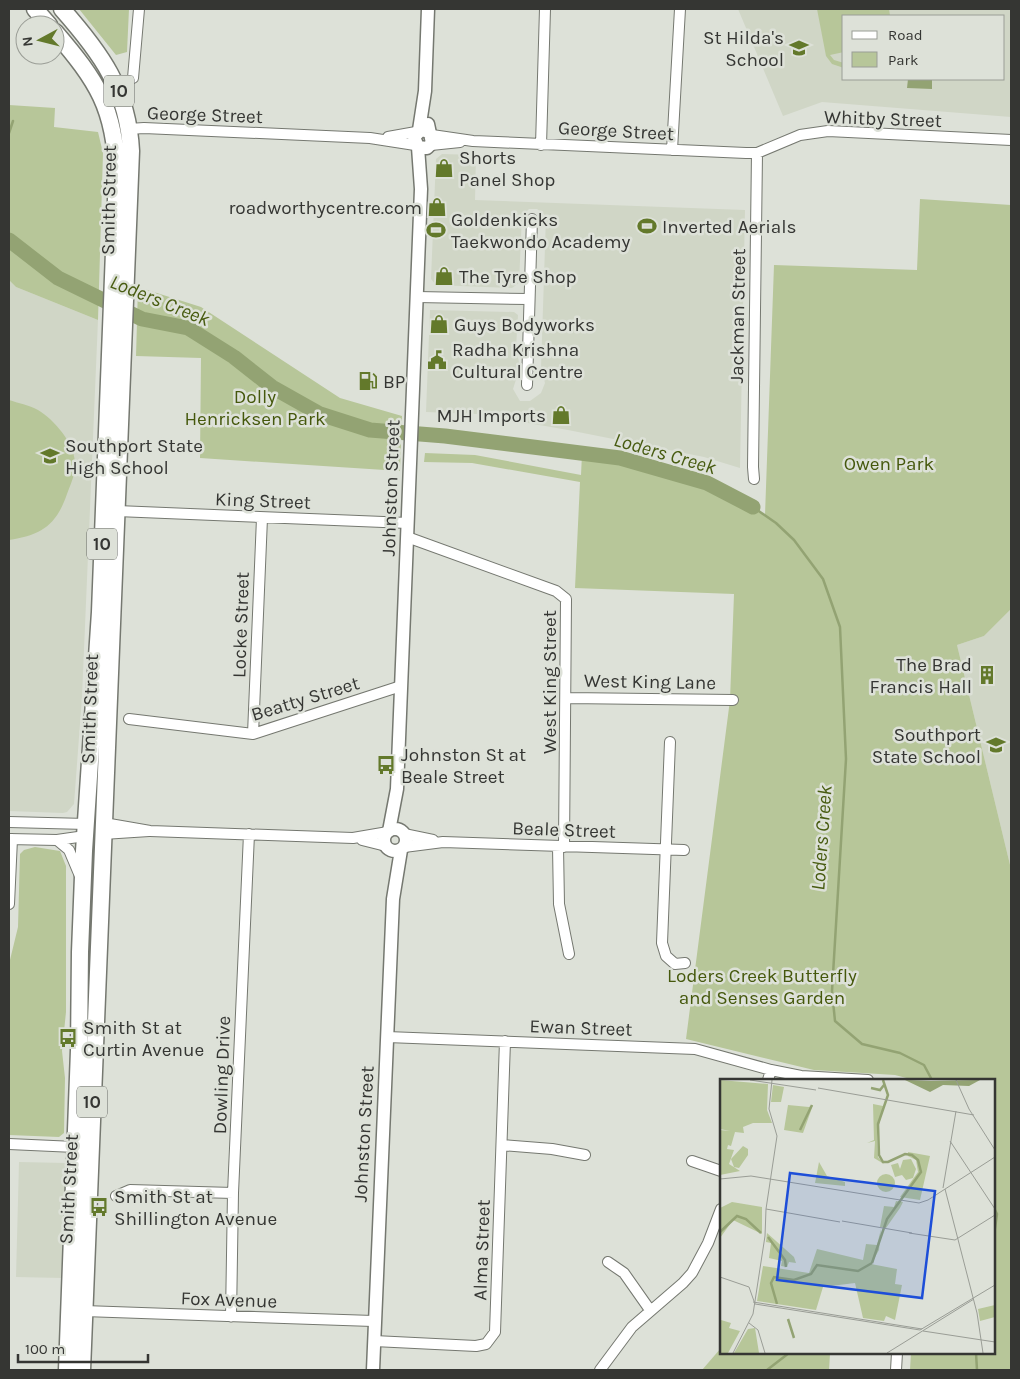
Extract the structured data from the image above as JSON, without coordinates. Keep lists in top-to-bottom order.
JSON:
{
  "streets": {
    "highway": ["10", "Smith Street"],
    "street": [
      "George Street",
      "Whitby Street",
      "Jackman Street",
      "Johnston Street",
      "King Street",
      "Locke Street",
      "West King Lane",
      "West King Street",
      "Beatty Street",
      "Beale Street",
      "Ewan Street",
      "Dowling Drive",
      "Alma Street",
      "Fox Avenue"
    ]
  },
  "crossings": [
    ["George Street", "Whitby Street"],
    ["George Street", "Smith Street"],
    ["George Street", "Jackman Street"],
    ["George Street", "Johnston Street"],
    ["Whitby Street", "Jackman Street"],
    ["Smith Street", "King Street"],
    ["Smith Street", "Beale Street"],
    ["Smith Street", "Fox Avenue"],
    ["Johnston Street", "King Street"],
    ["Johnston Street", "West King Street"],
    ["Johnston Street", "Beatty Street"],
    ["Johnston Street", "Beale Street"],
    ["Johnston Street", "Ewan Street"],
    ["Johnston Street", "Alma Street"],
    ["Johnston Street", "Fox Avenue"],
    ["King Street", "Locke Street"],
    ["Locke Street", "Beatty Street"],
    ["West King Lane", "West King Street"],
    ["West King Street", "Beale Street"],
    ["Beale Street", "Dowling Drive"],
    ["Ewan Street", "Alma Street"],
    ["Dowling Drive", "Fox Avenue"]
  ],
  "water": ["Loders Creek"],
  "parks": ["Dolly Henricksen Park", "Owen Park", "Loders Creek Butterfly and Senses Garden"],
  "places": {
    "school or university": ["St Hilda's School", "Southport State High School", "Southport State School"],
    "shop": [
      "Shorts Panel Shop",
      "roadworthycentre.com",
      "The Tyre Shop",
      "Guys Bodyworks",
      "MJH Imports"
    ],
    "sports": ["Inverted Aerials", "Goldenkicks Taekwondo Academy"],
    "public building": ["Radha Krishna Cultural Centre"],
    "fuel station": ["BP"],
    "building": ["The Brad Francis Hall"],
    "bus stop": ["Johnston St at Beale Street", "Smith St at Curtin Avenue", "Smith St at Shillington Avenue"]
  },
  "legend": ["Road", "Park"],
  "scale_bar": "100 m",
  "north": "left"
}
